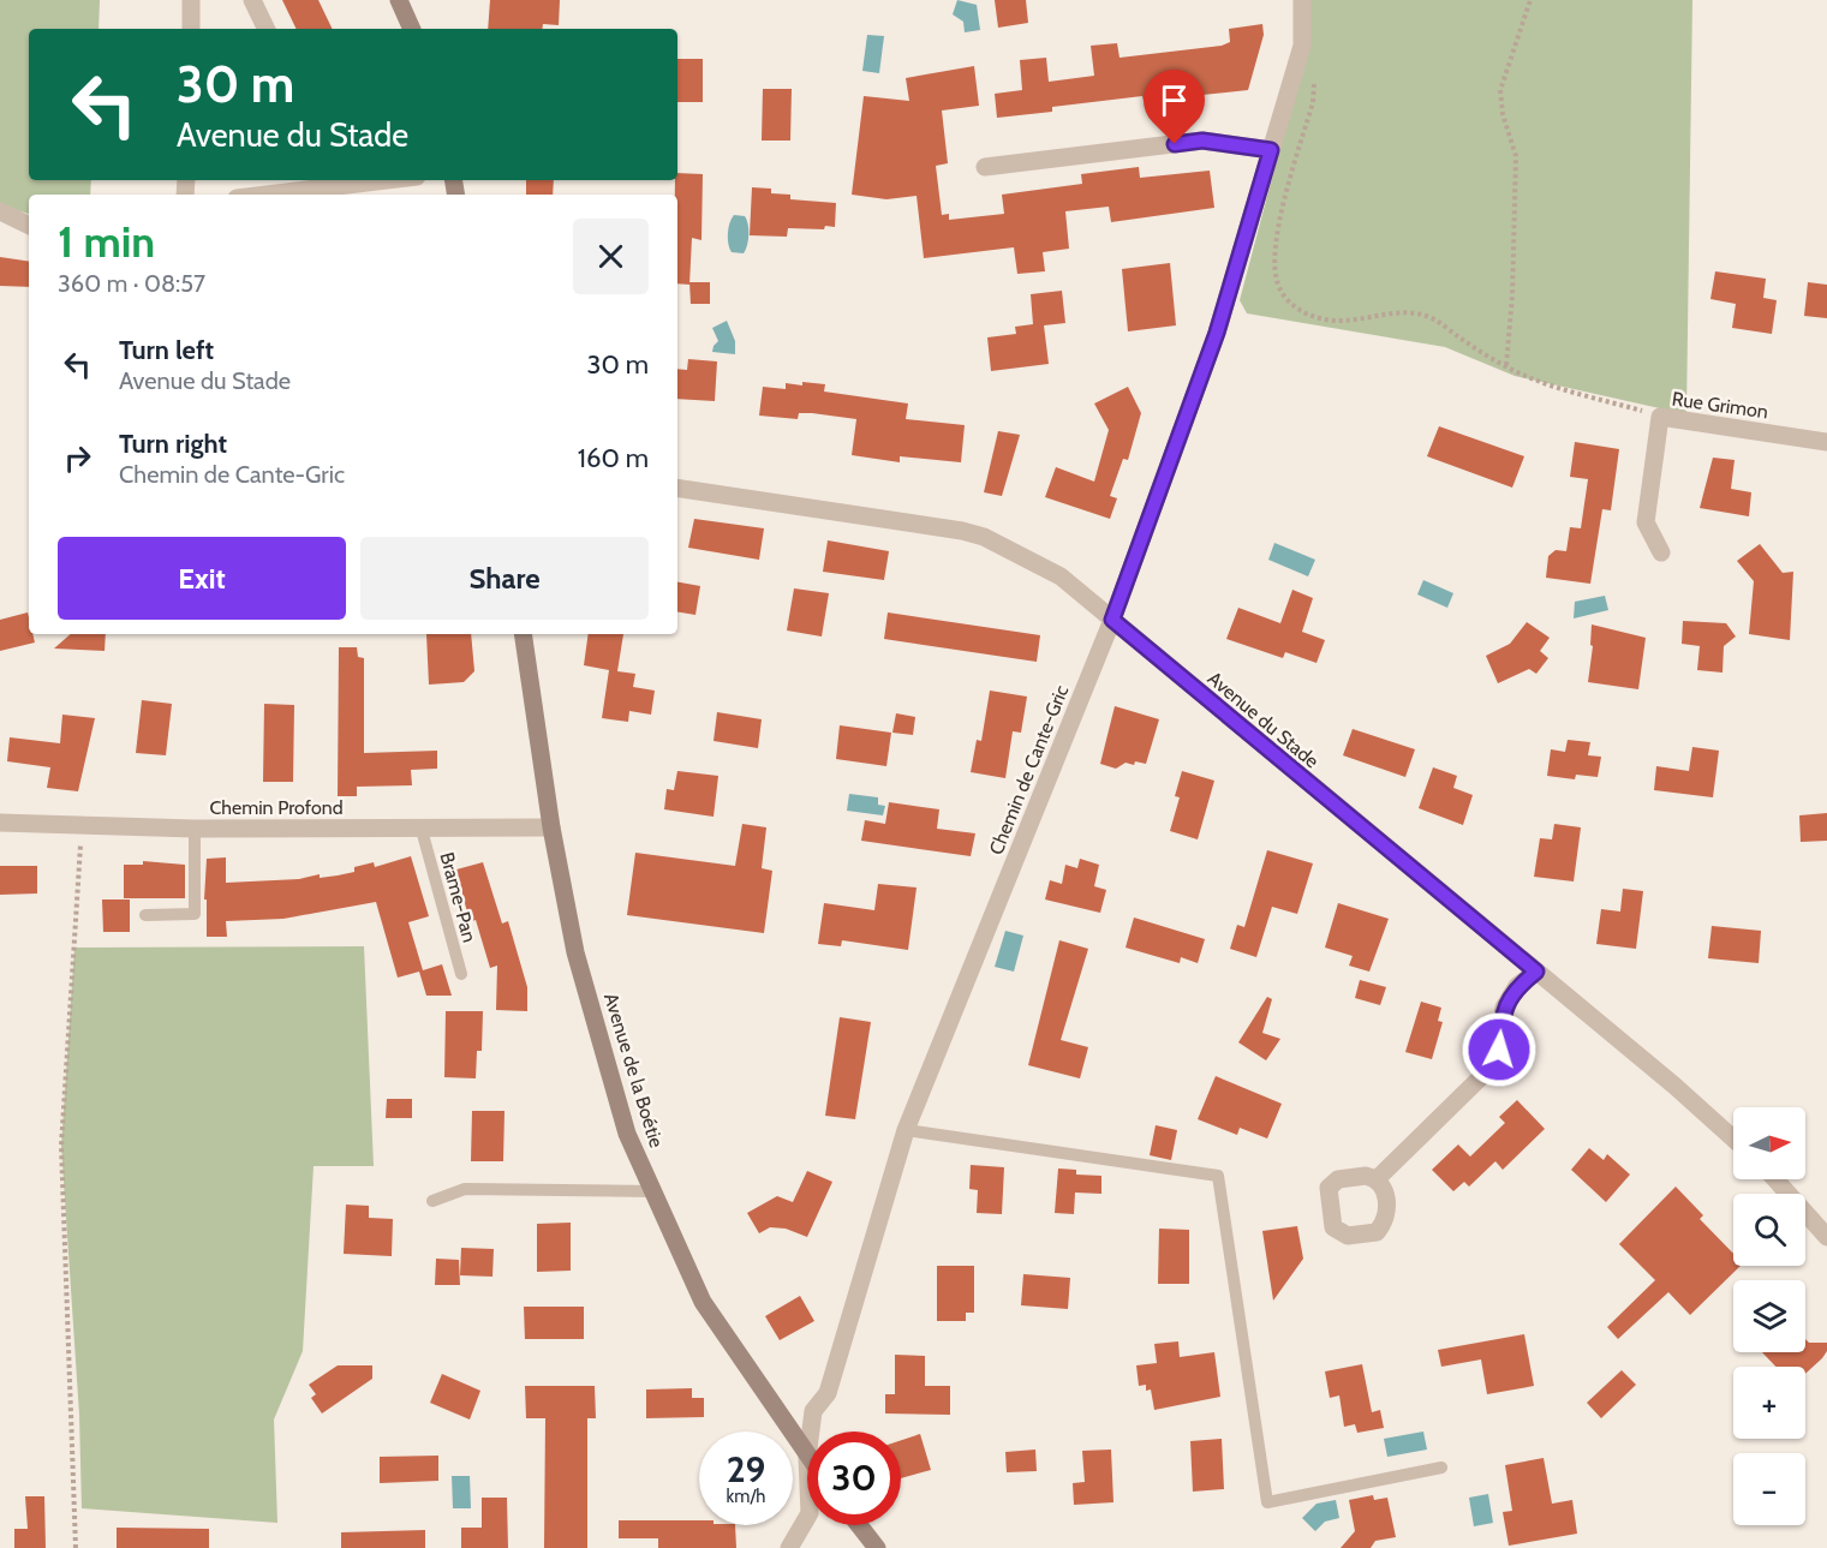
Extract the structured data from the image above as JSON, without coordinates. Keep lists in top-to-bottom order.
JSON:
{
  "streets": {
    "main road": ["Avenue de la Boétie"],
    "street": [
      "Rue Grimon",
      "Avenue du Stade",
      "Chemin de Cante-Gric",
      "Chemin Profond"
    ],
    "lane": ["Brame-Pan"]
  },
  "crossings": [
    ["Avenue du Stade", "Chemin de Cante-Gric"],
    ["Chemin Profond", "Brame-Pan"],
    ["Chemin Profond", "Avenue de la Boétie"]
  ],
  "north": "right",
  "page": {
    "turn": ["30 m", "Avenue du Stade"],
    "heading": ["1 min", "360 m · 08:57"],
    "list": [
      {
        "name": "Turn left",
        "note": "Avenue du Stade",
        "value": "30 m"
      },
      {
        "name": "Turn right",
        "note": "Chemin de Cante-Gric",
        "value": "160 m"
      }
    ],
    "buttons": ["Exit", "Share"],
    "map_buttons": ["+", "−"],
    "speed": "29 km/h",
    "limit": "30"
  }
}
